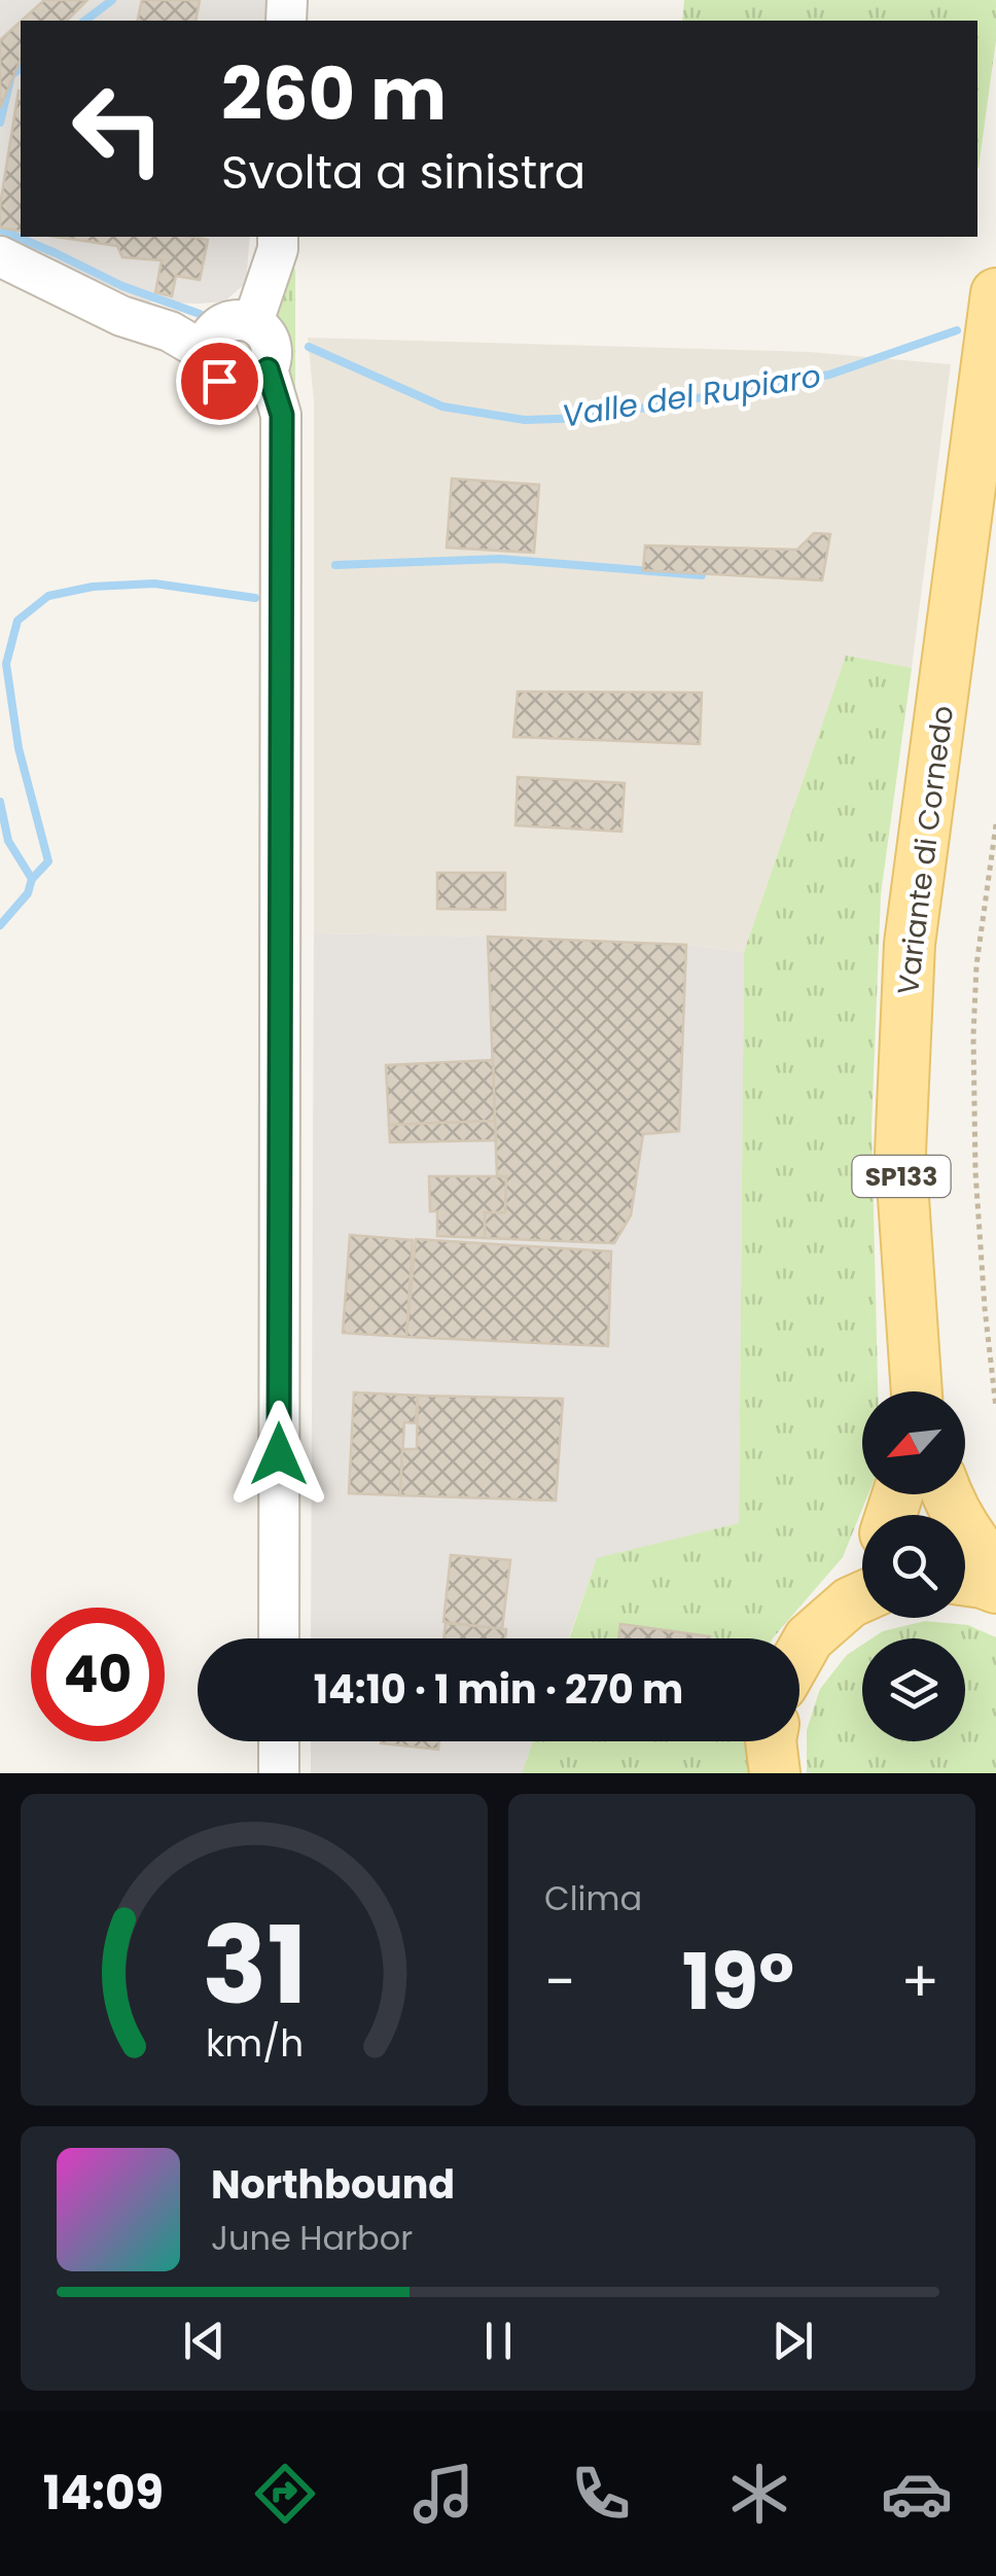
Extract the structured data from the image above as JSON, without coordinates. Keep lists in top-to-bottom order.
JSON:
{
  "streets": {
    "main road": ["Variante di Cornedo", "SP133"]
  },
  "water": ["Valle del Rupiaro"],
  "north": "bottom left",
  "page": {
    "turn": ["260 m", "Svolta a sinistra"],
    "limit": "40",
    "trip": "14:10 · 1 min · 270 m",
    "tile": "Clima",
    "heat": ["−", "19°", "+"],
    "song": ["Northbound", "June Harbor"],
    "tabs": "14:09",
    "gauge": ["31", "km/h"]
  }
}
